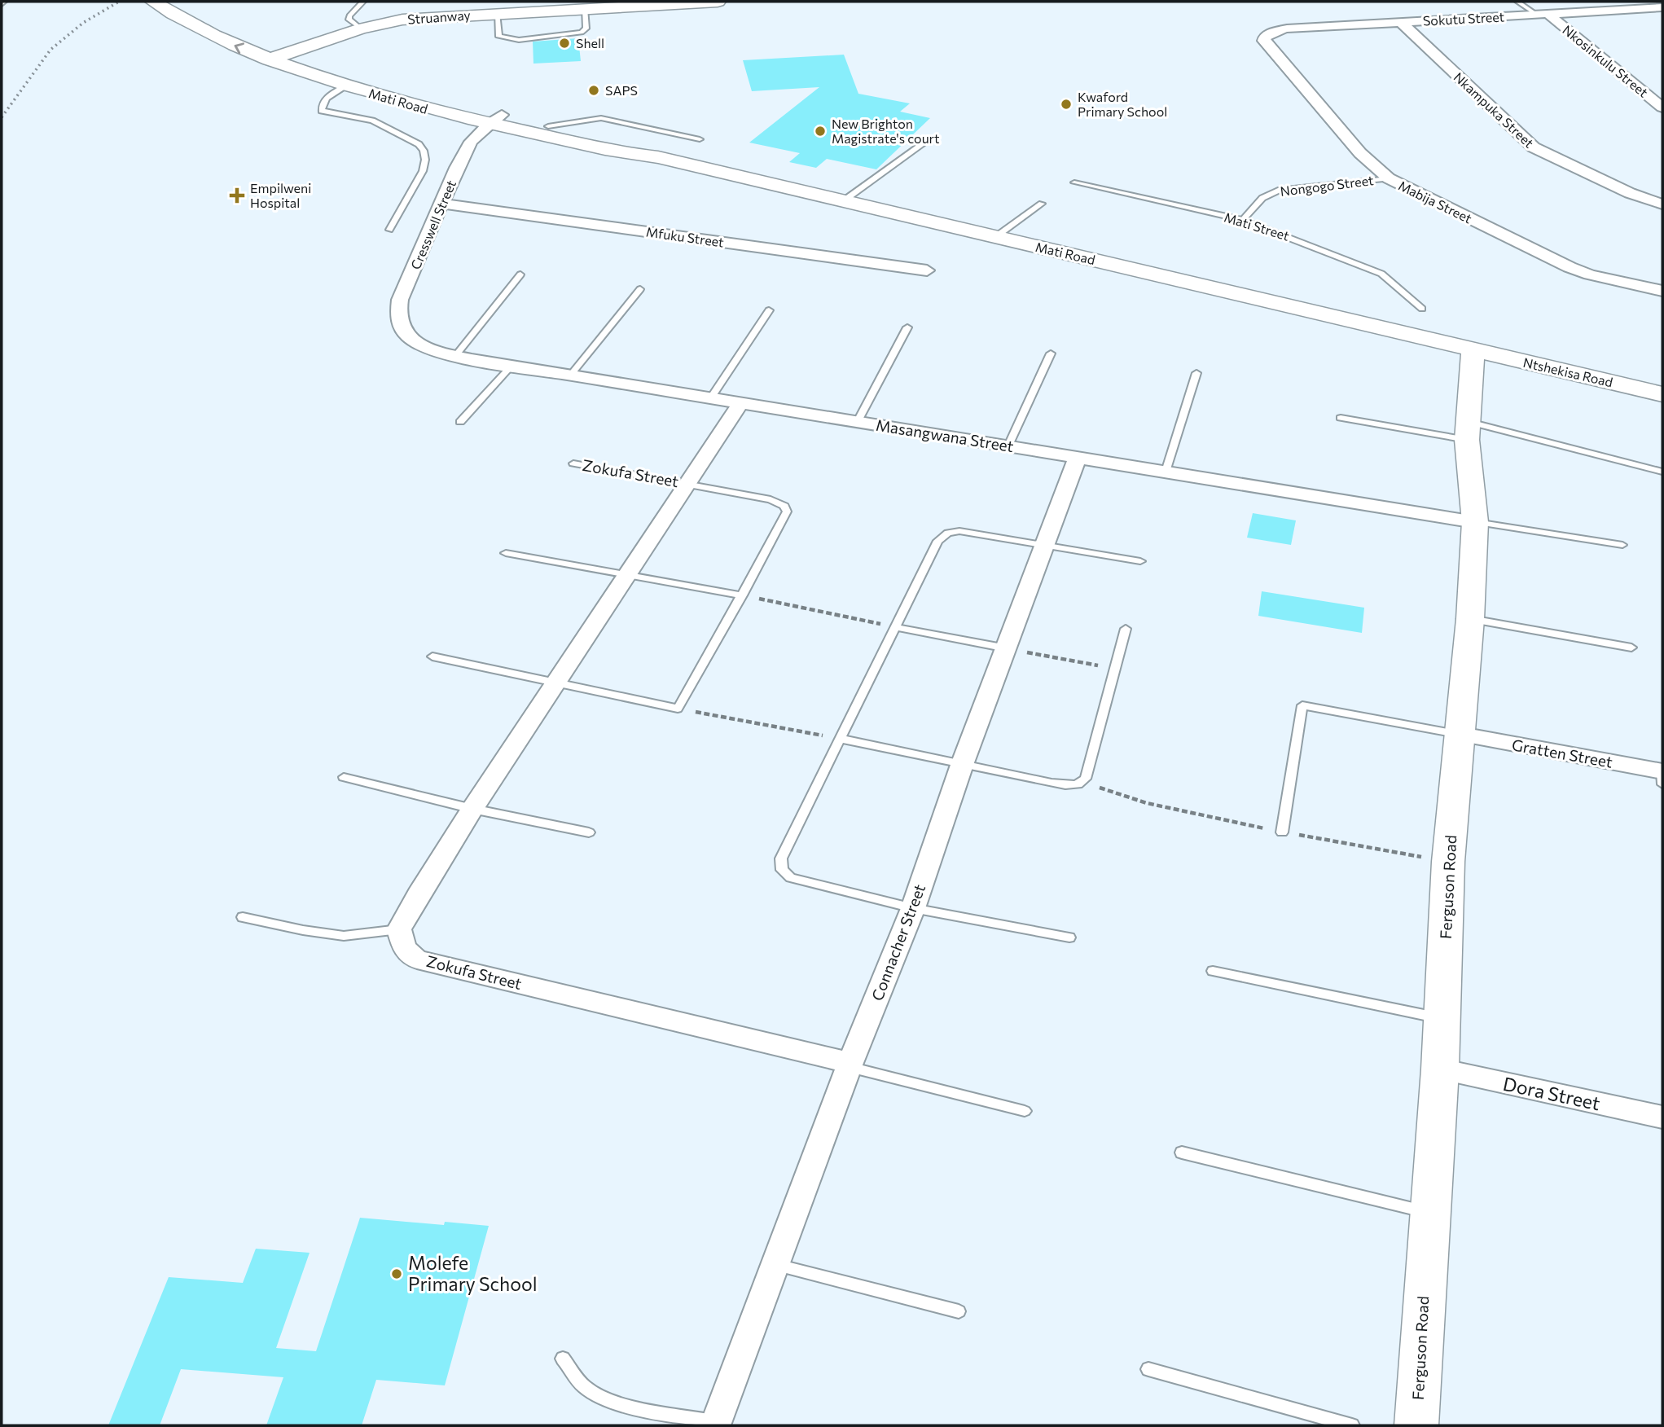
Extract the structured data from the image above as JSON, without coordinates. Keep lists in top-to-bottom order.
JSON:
{
  "streets": {
    "street": [
      "Struanway",
      "Sokutu Street",
      "Nkosinkulu Street",
      "Mati Road",
      "Nkampuka Street",
      "Mabija Street",
      "Cresswell Street",
      "Mfuku Street",
      "Ntshekisa Road",
      "Masangwana Street",
      "Zokufa Street",
      "Gratten Street",
      "Ferguson Road",
      "Connacher Street",
      "Dora Street"
    ],
    "lane": ["Nongogo Street", "Mati Street"]
  },
  "crossings": [
    ["Struanway", "Mati Road"],
    ["Sokutu Street", "Nkosinkulu Street"],
    ["Sokutu Street", "Nkampuka Street"],
    ["Sokutu Street", "Mabija Street"],
    ["Mati Road", "Cresswell Street"],
    ["Mati Road", "Ntshekisa Road"],
    ["Mati Road", "Ferguson Road"],
    ["Nongogo Street", "Mabija Street"],
    ["Nongogo Street", "Mati Street"],
    ["Cresswell Street", "Mfuku Street"],
    ["Cresswell Street", "Masangwana Street"],
    ["Ntshekisa Road", "Ferguson Road"],
    ["Masangwana Street", "Zokufa Street"],
    ["Masangwana Street", "Ferguson Road"],
    ["Masangwana Street", "Connacher Street"],
    ["Zokufa Street", "Connacher Street"],
    ["Gratten Street", "Ferguson Road"],
    ["Ferguson Road", "Dora Street"]
  ],
  "places": {
    "other": [
      "Shell",
      "SAPS",
      "Kwaford Primary School",
      "New Brighton Magistrate's court",
      "Molefe Primary School"
    ],
    "health": ["Empilweni Hospital"]
  }
}
